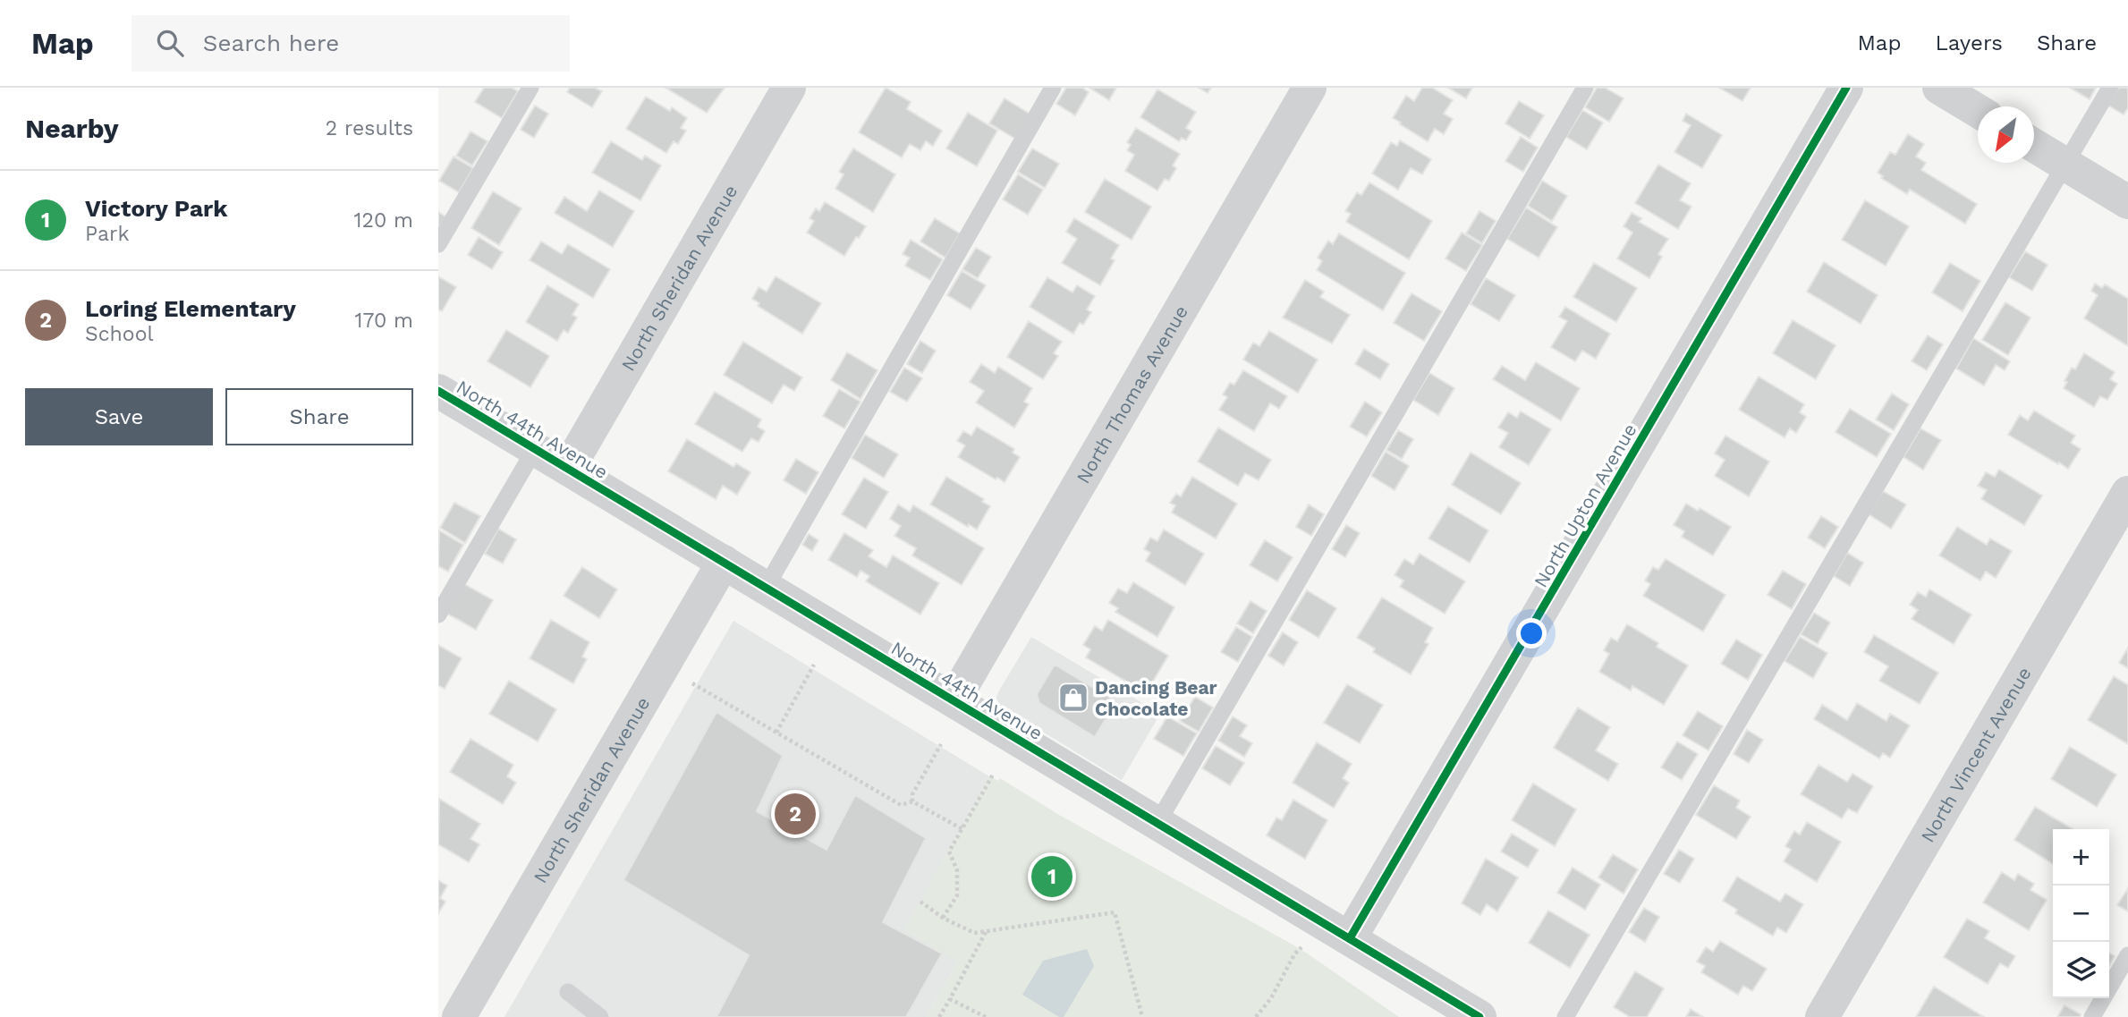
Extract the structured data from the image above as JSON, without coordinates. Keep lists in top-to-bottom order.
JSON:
{
  "streets": {
    "street": [
      "North Sheridan Avenue",
      "North Thomas Avenue",
      "North 44th Avenue",
      "North Upton Avenue",
      "North Vincent Avenue"
    ]
  },
  "crossings": [
    ["North Sheridan Avenue", "North 44th Avenue"],
    ["North Thomas Avenue", "North 44th Avenue"],
    ["North 44th Avenue", "North Upton Avenue"]
  ],
  "places": {
    "shop": ["Dancing Bear Chocolate"]
  },
  "north": "bottom left",
  "page": {
    "header": "Map",
    "search": "Search here",
    "nav": ["Map", "Layers", "Share"],
    "heading": ["Nearby", "2 results"],
    "list": [
      {
        "mark": "1",
        "name": "Victory Park",
        "note": "Park",
        "value": "120 m"
      },
      {
        "mark": "2",
        "name": "Loring Elementary",
        "note": "School",
        "value": "170 m"
      }
    ],
    "buttons": ["Save", "Share"],
    "pins": ["2", "1"],
    "map_buttons": ["+", "−"]
  }
}
